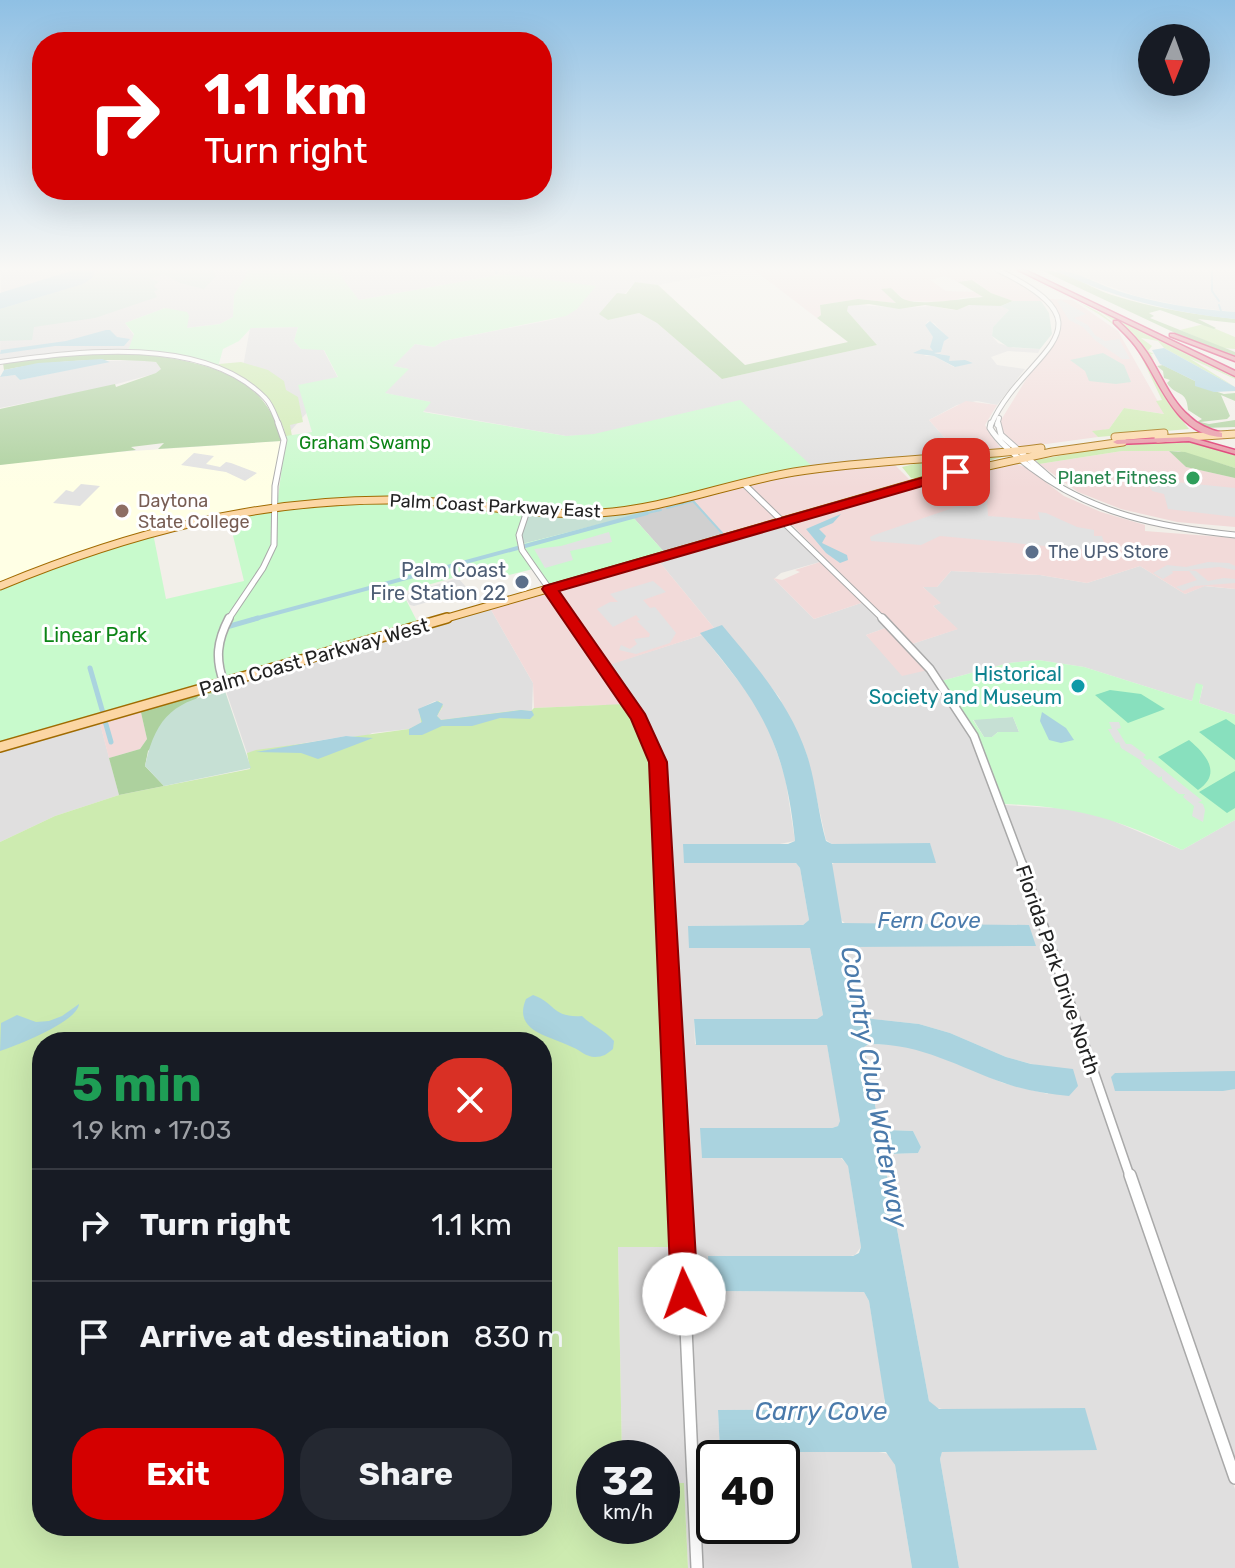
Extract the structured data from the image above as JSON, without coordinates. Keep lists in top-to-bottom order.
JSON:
{
  "streets": {
    "main road": ["Palm Coast Parkway East", "Palm Coast Parkway West"],
    "street": ["Florida Park Drive North"]
  },
  "crossings": [
    ["Palm Coast Parkway East", "Palm Coast Parkway West"],
    ["Palm Coast Parkway East", "Florida Park Drive North"],
    ["Palm Coast Parkway West", "Florida Park Drive North"]
  ],
  "water": ["Fern Cove", "Country Club Waterway", "Carry Cove"],
  "parks": ["Graham Swamp", "Linear Park"],
  "places": [
    "Planet Fitness",
    "Daytona State College",
    "The UPS Store",
    "Palm Coast Fire Station 22",
    "Historical Society and Museum"
  ],
  "north": "bottom",
  "page": {
    "turn": ["1.1 km", "Turn right"],
    "heading": ["5 min", "1.9 km · 17:03"],
    "list": [
      {
        "name": "Turn right",
        "value": "1.1 km"
      },
      {
        "name": "Arrive at destination",
        "value": "830 m"
      }
    ],
    "buttons": ["Exit", "Share"],
    "speed": "32 km/h",
    "limit": "40"
  }
}
